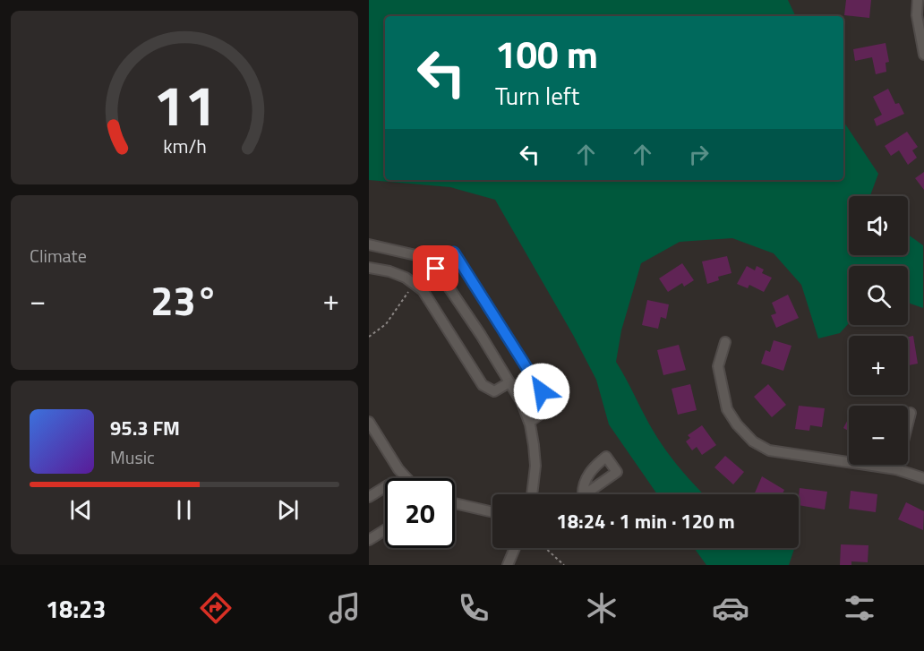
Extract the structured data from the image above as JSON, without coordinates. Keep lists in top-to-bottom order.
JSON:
{
  "page": {
    "turn": ["100 m", "Turn left"],
    "tile": "Climate",
    "map_buttons": ["+", "−"],
    "heat": ["−", "23°", "+"],
    "song": ["95.3 FM", "Music"],
    "limit": "20",
    "trip": "18:24 · 1 min · 120 m",
    "tabs": "18:23",
    "gauge": ["11", "km/h"]
  }
}
